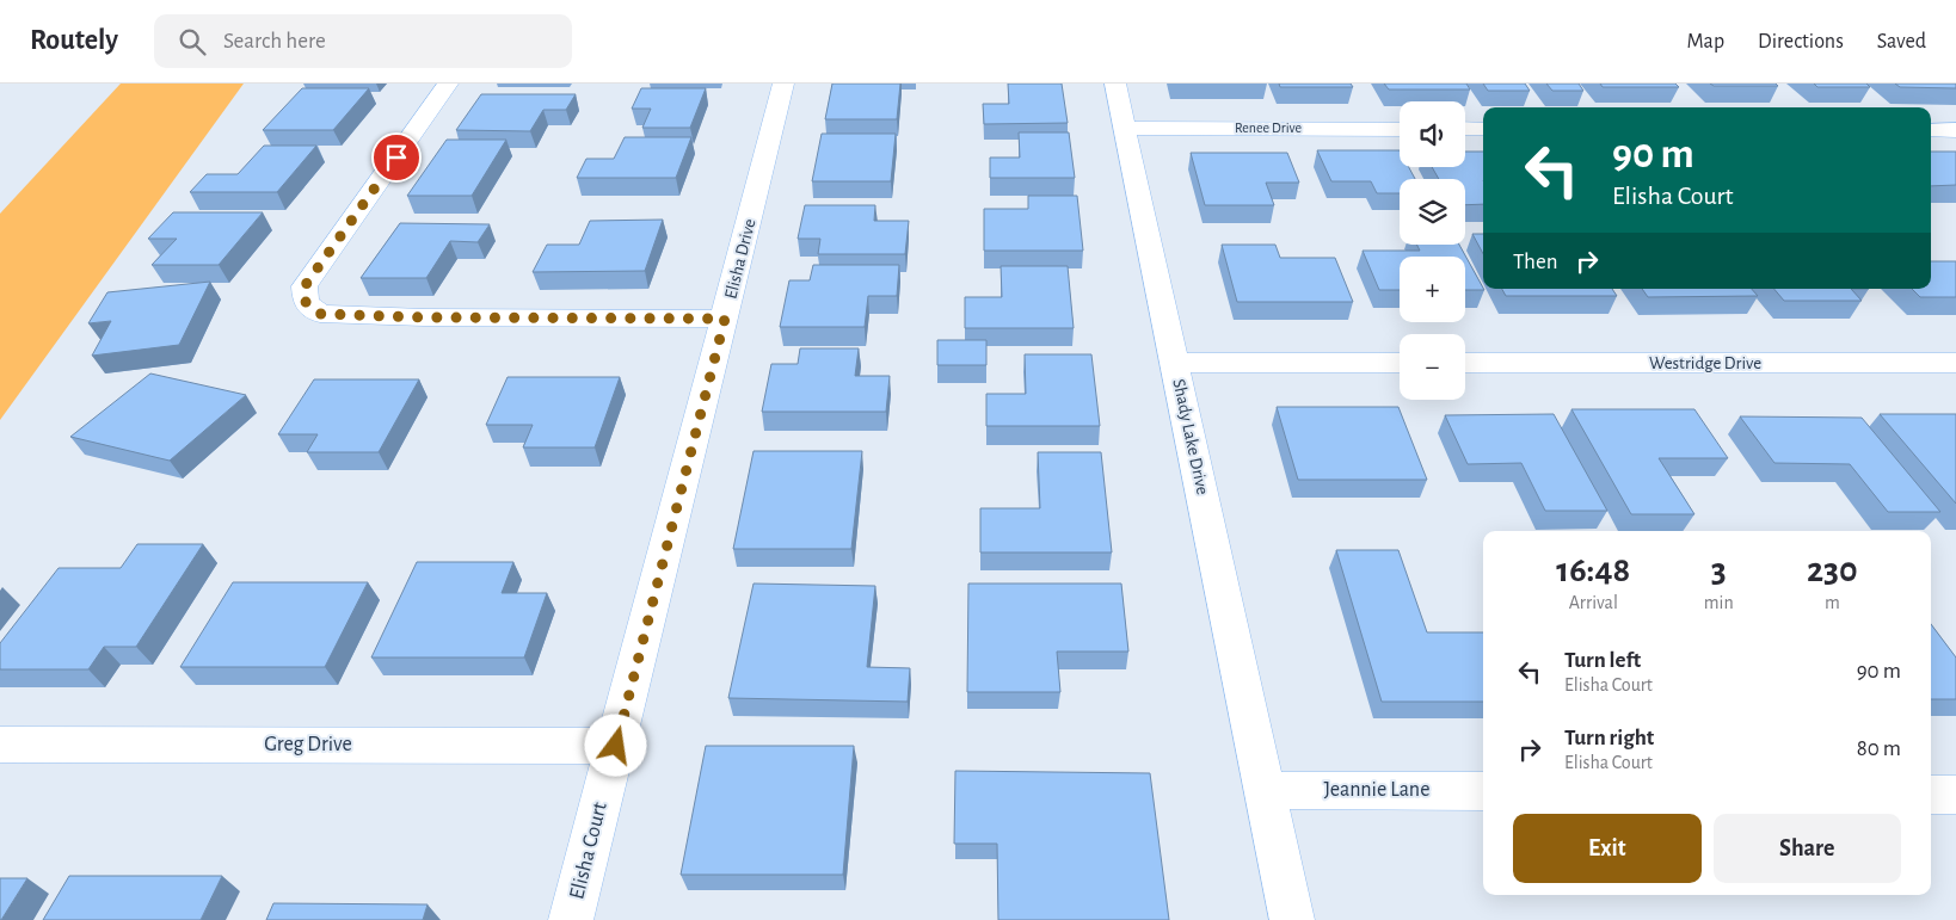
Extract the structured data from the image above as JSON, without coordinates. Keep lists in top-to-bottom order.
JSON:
{
  "streets": {
    "street": [
      "Renee Drive",
      "Elisha Drive",
      "Westridge Drive",
      "Shady Lake Drive",
      "Greg Drive",
      "Jeannie Lane",
      "Elisha Court"
    ]
  },
  "crossings": [
    ["Renee Drive", "Shady Lake Drive"],
    ["Elisha Drive", "Greg Drive"],
    ["Elisha Drive", "Elisha Court"],
    ["Shady Lake Drive", "Jeannie Lane"],
    ["Greg Drive", "Elisha Court"]
  ],
  "page": {
    "header": "Routely",
    "search": "Search here",
    "nav": ["Map", "Directions", "Saved"],
    "map_buttons": ["+", "−"],
    "turn": ["90 m", "Elisha Court"],
    "then": "Then",
    "eta": [
      "16:48",
      "Arrival",
      "3",
      "min",
      "230",
      "m"
    ],
    "list": [
      {
        "name": "Turn left",
        "note": "Elisha Court",
        "value": "90 m"
      },
      {
        "name": "Turn right",
        "note": "Elisha Court",
        "value": "80 m"
      }
    ],
    "buttons": ["Exit", "Share"]
  }
}
